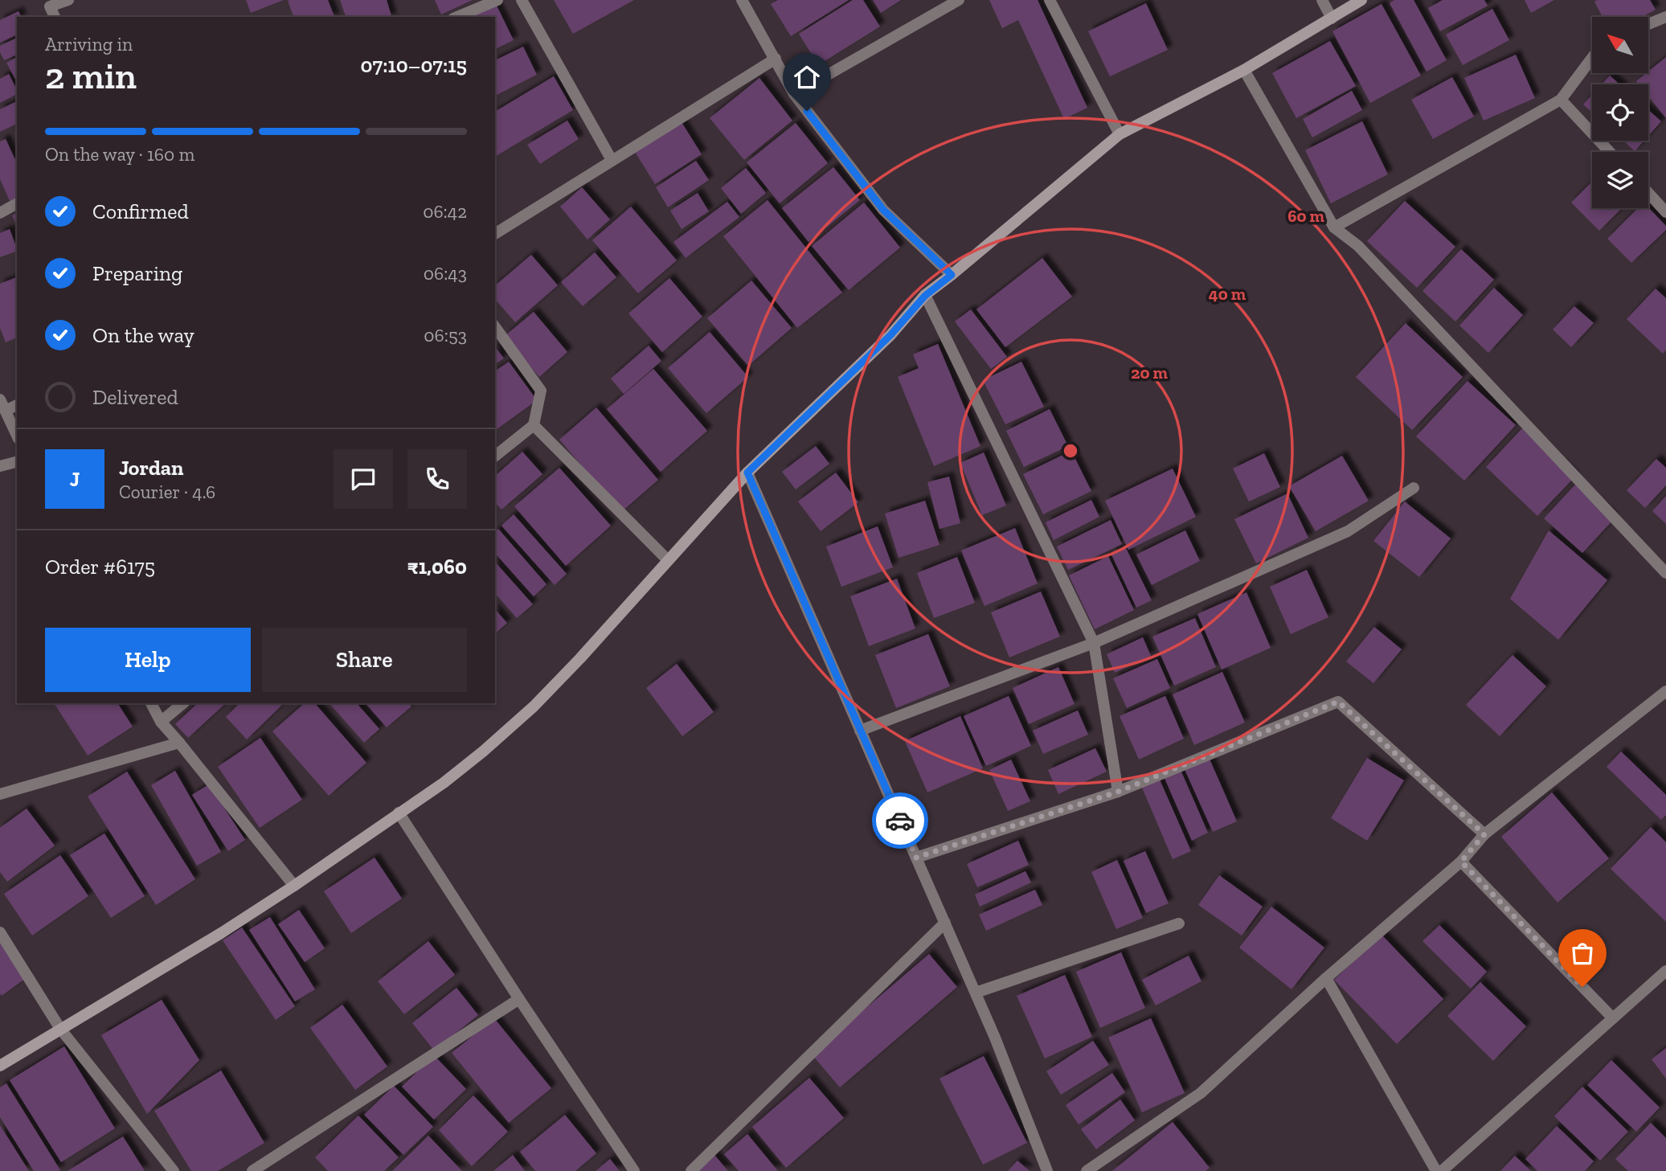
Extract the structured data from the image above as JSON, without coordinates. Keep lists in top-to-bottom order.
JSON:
{
  "north": "top left",
  "page": {
    "heading": ["2 min", "Arriving in", "07:10–07:15"],
    "panel": [
      "Jordan",
      "Courier · 4.6",
      "Order #6175",
      "₹1,060"
    ],
    "bar": "On the way · 160 m",
    "list": [
      ["Confirmed", "06:42"],
      ["Preparing", "06:43"],
      ["On the way", "06:53"],
      "Delivered"
    ],
    "round": "J",
    "buttons": ["Help", "Share"]
  },
  "rings": ["60 m", "40 m", "20 m"]
}
